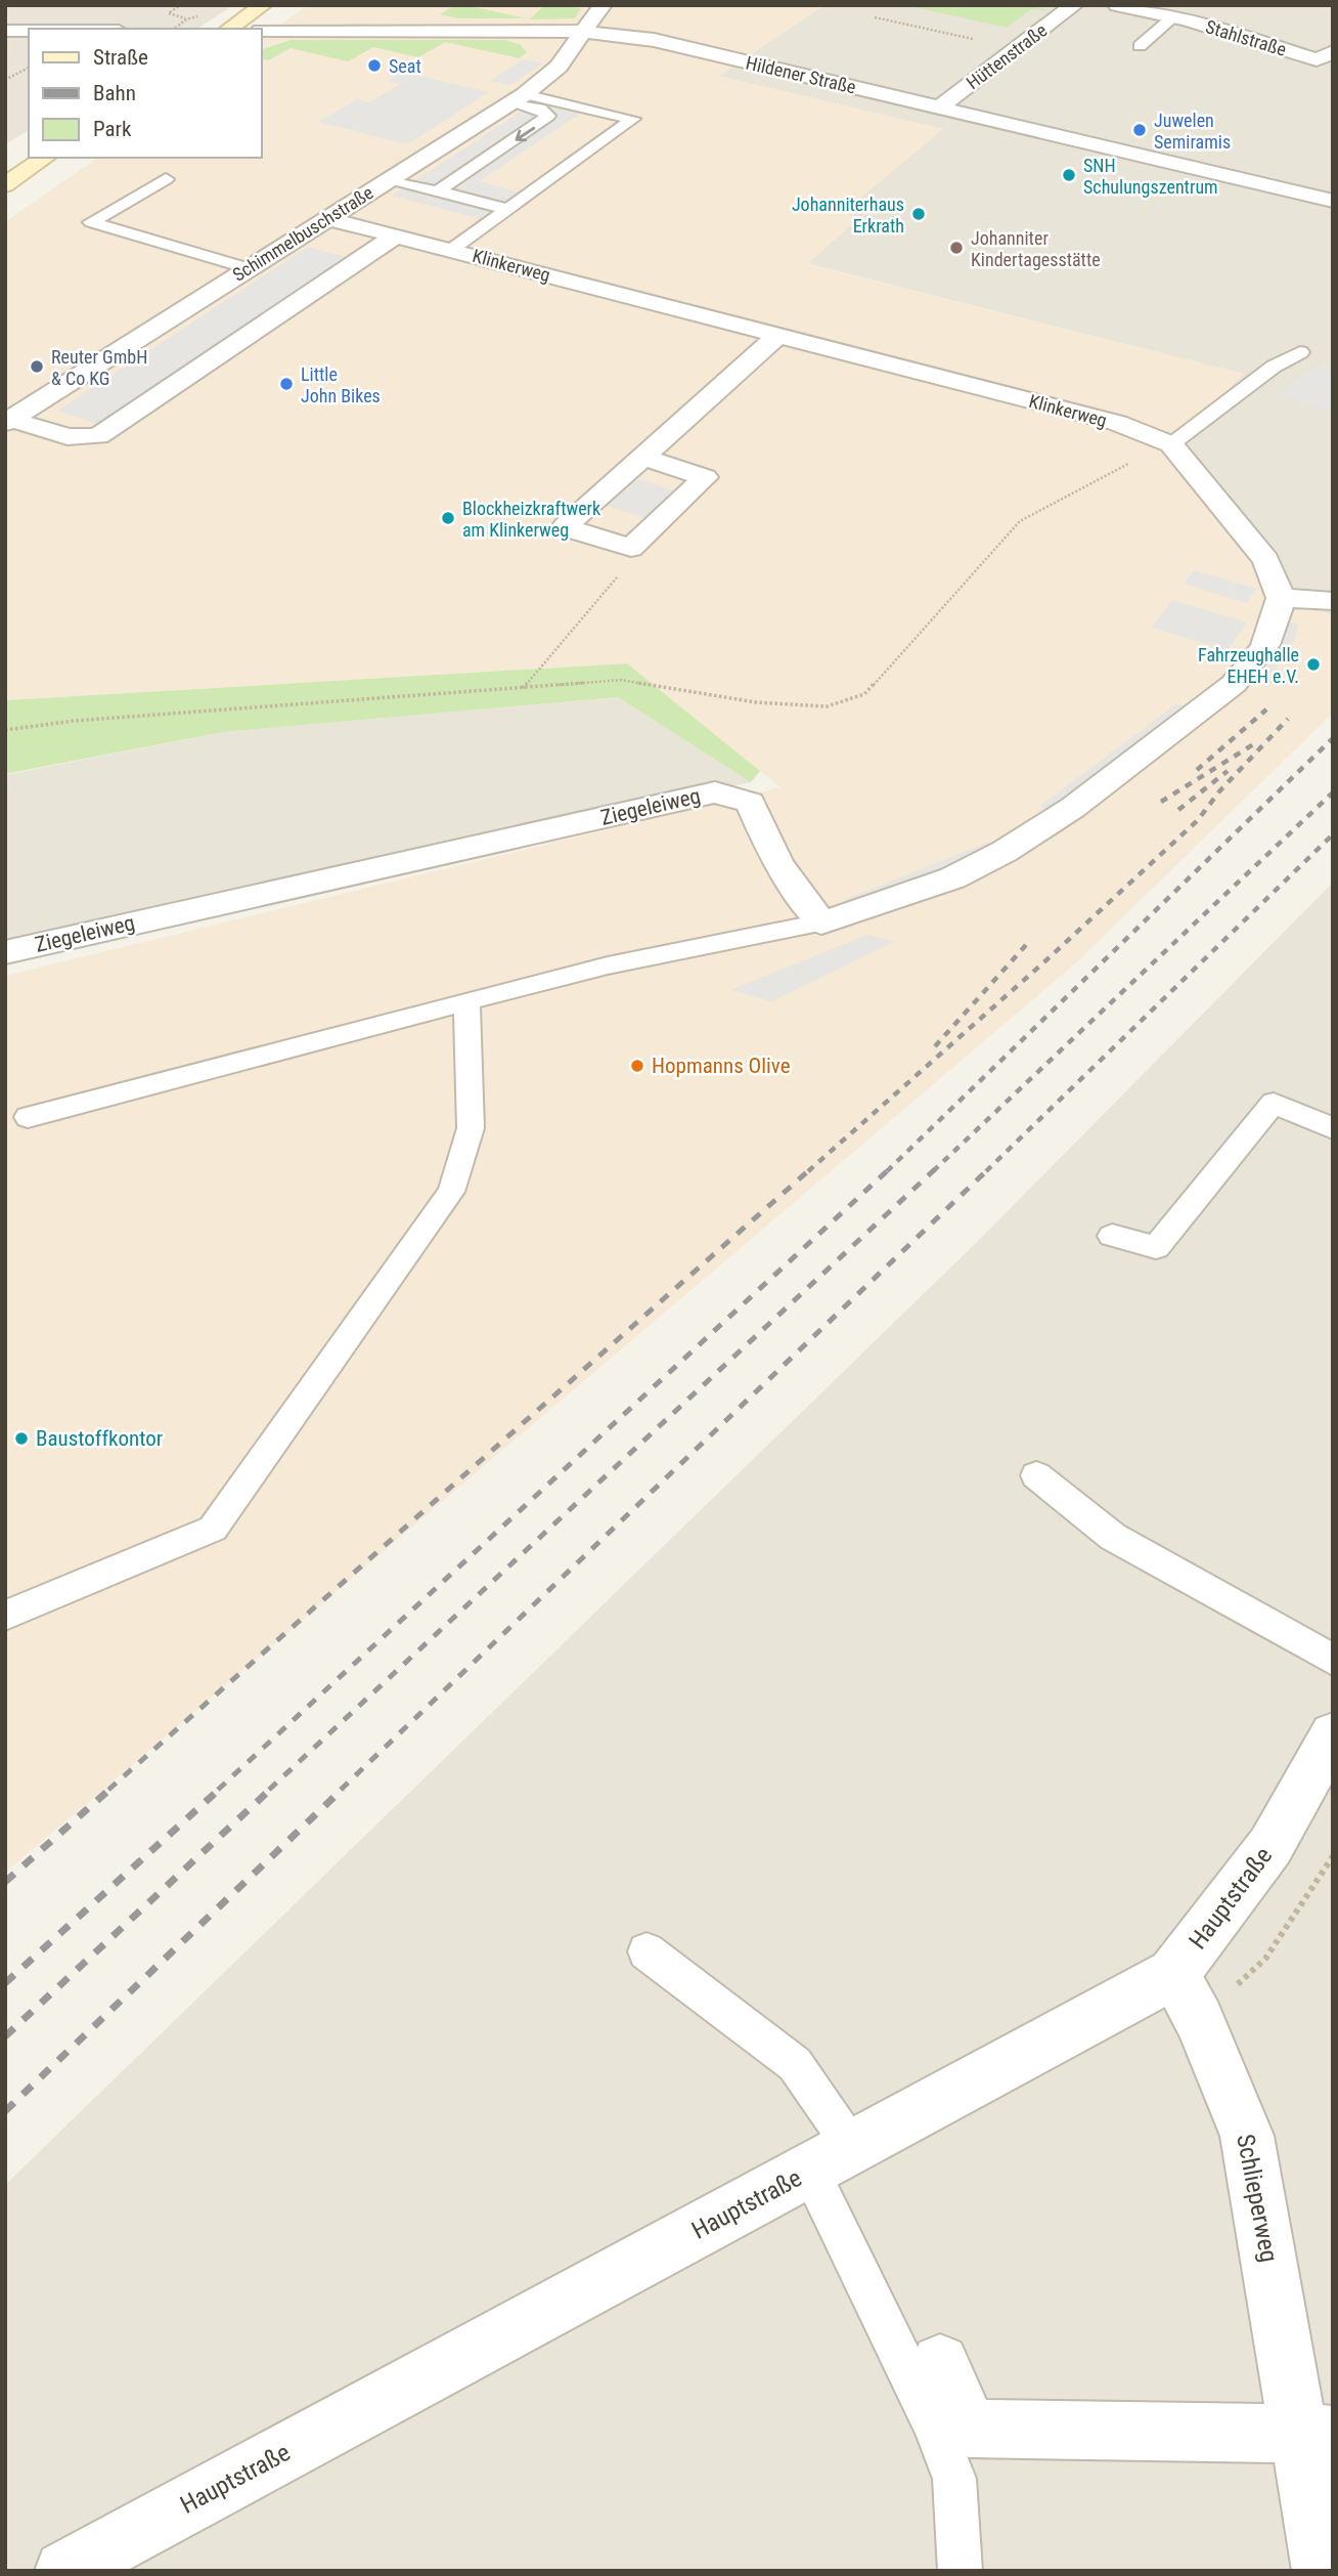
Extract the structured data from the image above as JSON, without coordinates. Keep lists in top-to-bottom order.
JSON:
{
  "streets": {
    "street": [
      "Stahlstraße",
      "Hüttenstraße",
      "Hildener Straße",
      "Schimmelbuschstraße",
      "Klinkerweg",
      "Ziegeleiweg",
      "Hauptstraße",
      "Schlieperweg"
    ]
  },
  "crossings": [
    ["Hüttenstraße", "Hildener Straße"],
    ["Hildener Straße", "Schimmelbuschstraße"],
    ["Schimmelbuschstraße", "Klinkerweg"],
    ["Hauptstraße", "Schlieperweg"]
  ],
  "places": [
    "Seat",
    "Juwelen Semiramis",
    "SNH Schulungszentrum",
    "Johanniterhaus Erkrath",
    "Johanniter Kindertagesstätte",
    "Reuter GmbH & Co KG",
    "Little John Bikes",
    "Blockheizkraftwerk am Klinkerweg",
    "Fahrzeughalle EHEH e.V.",
    "Hopmanns Olive",
    "Baustoffkontor"
  ],
  "legend": ["Straße", "Bahn", "Park"]
}
